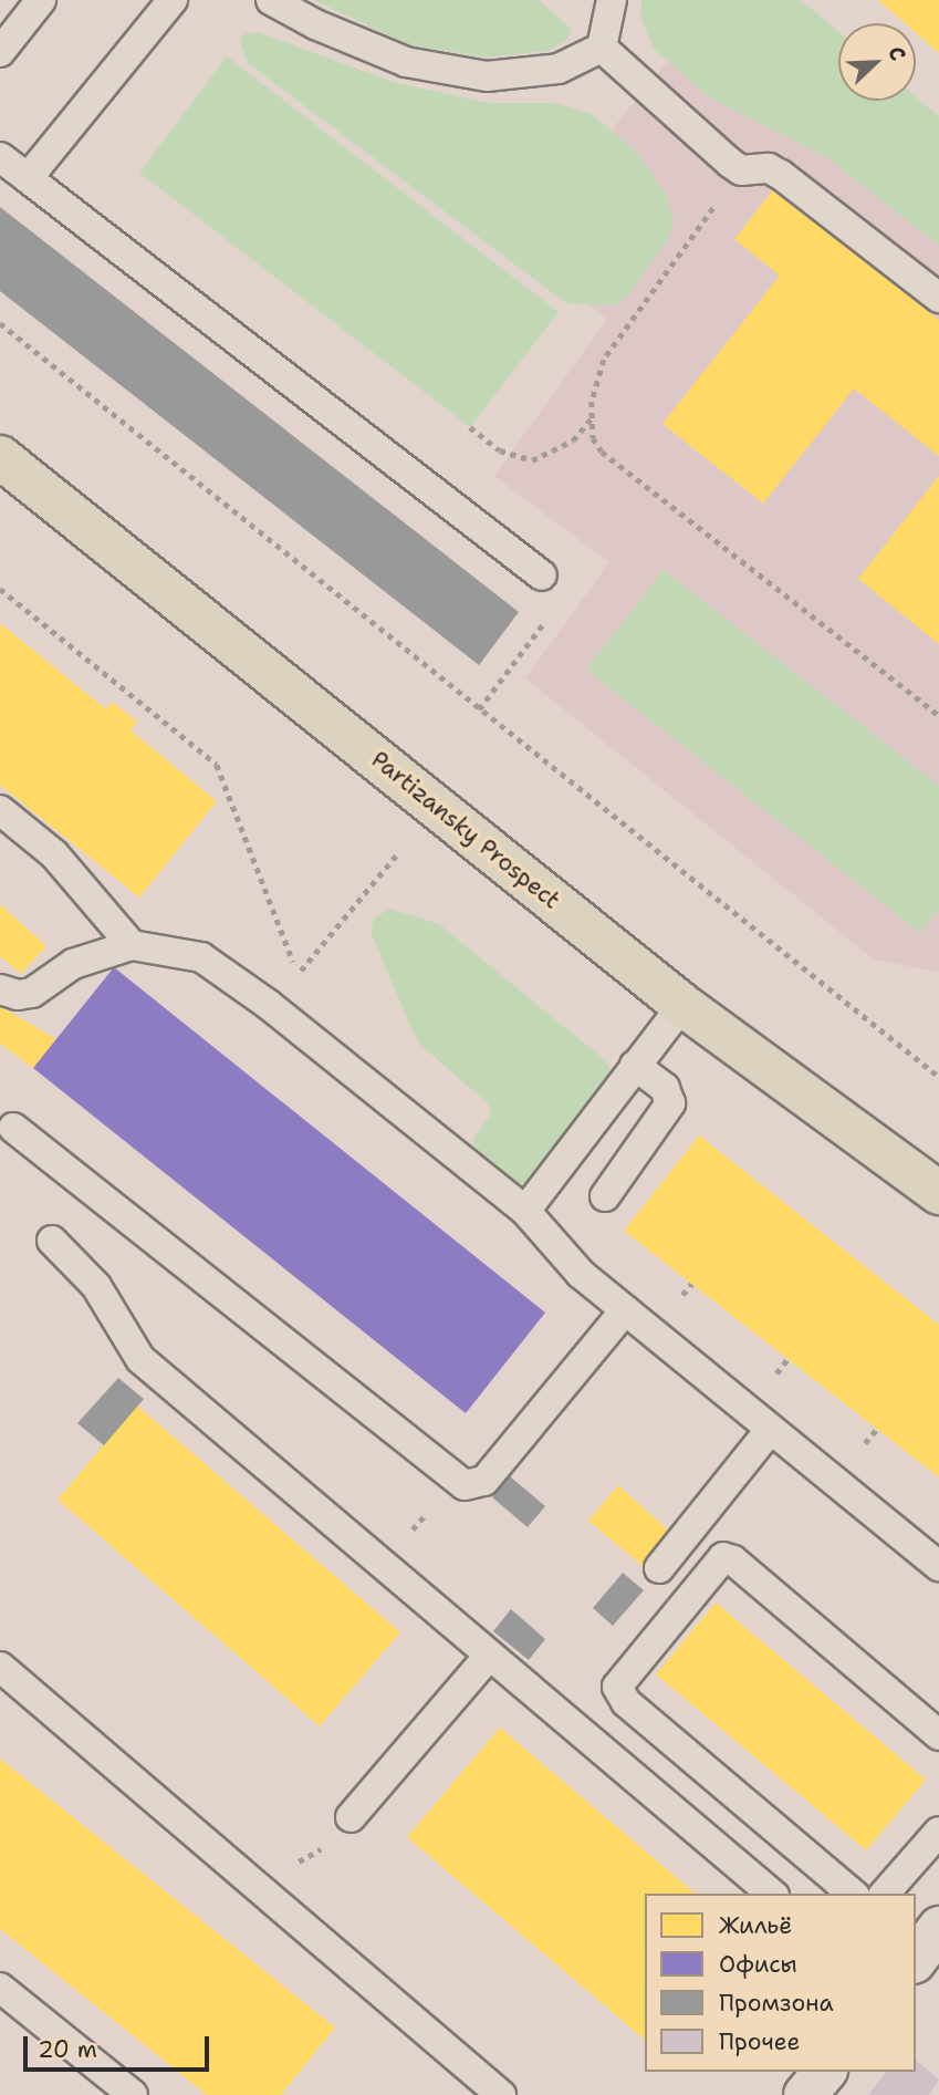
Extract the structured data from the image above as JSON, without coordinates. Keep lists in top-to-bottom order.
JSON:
{
  "streets": {
    "main road": ["Partizansky Prospect"]
  },
  "legend": [
    "Жильё",
    "Офисы",
    "Промзона",
    "Прочее"
  ],
  "scale_bar": "20 m",
  "north": "top right"
}
